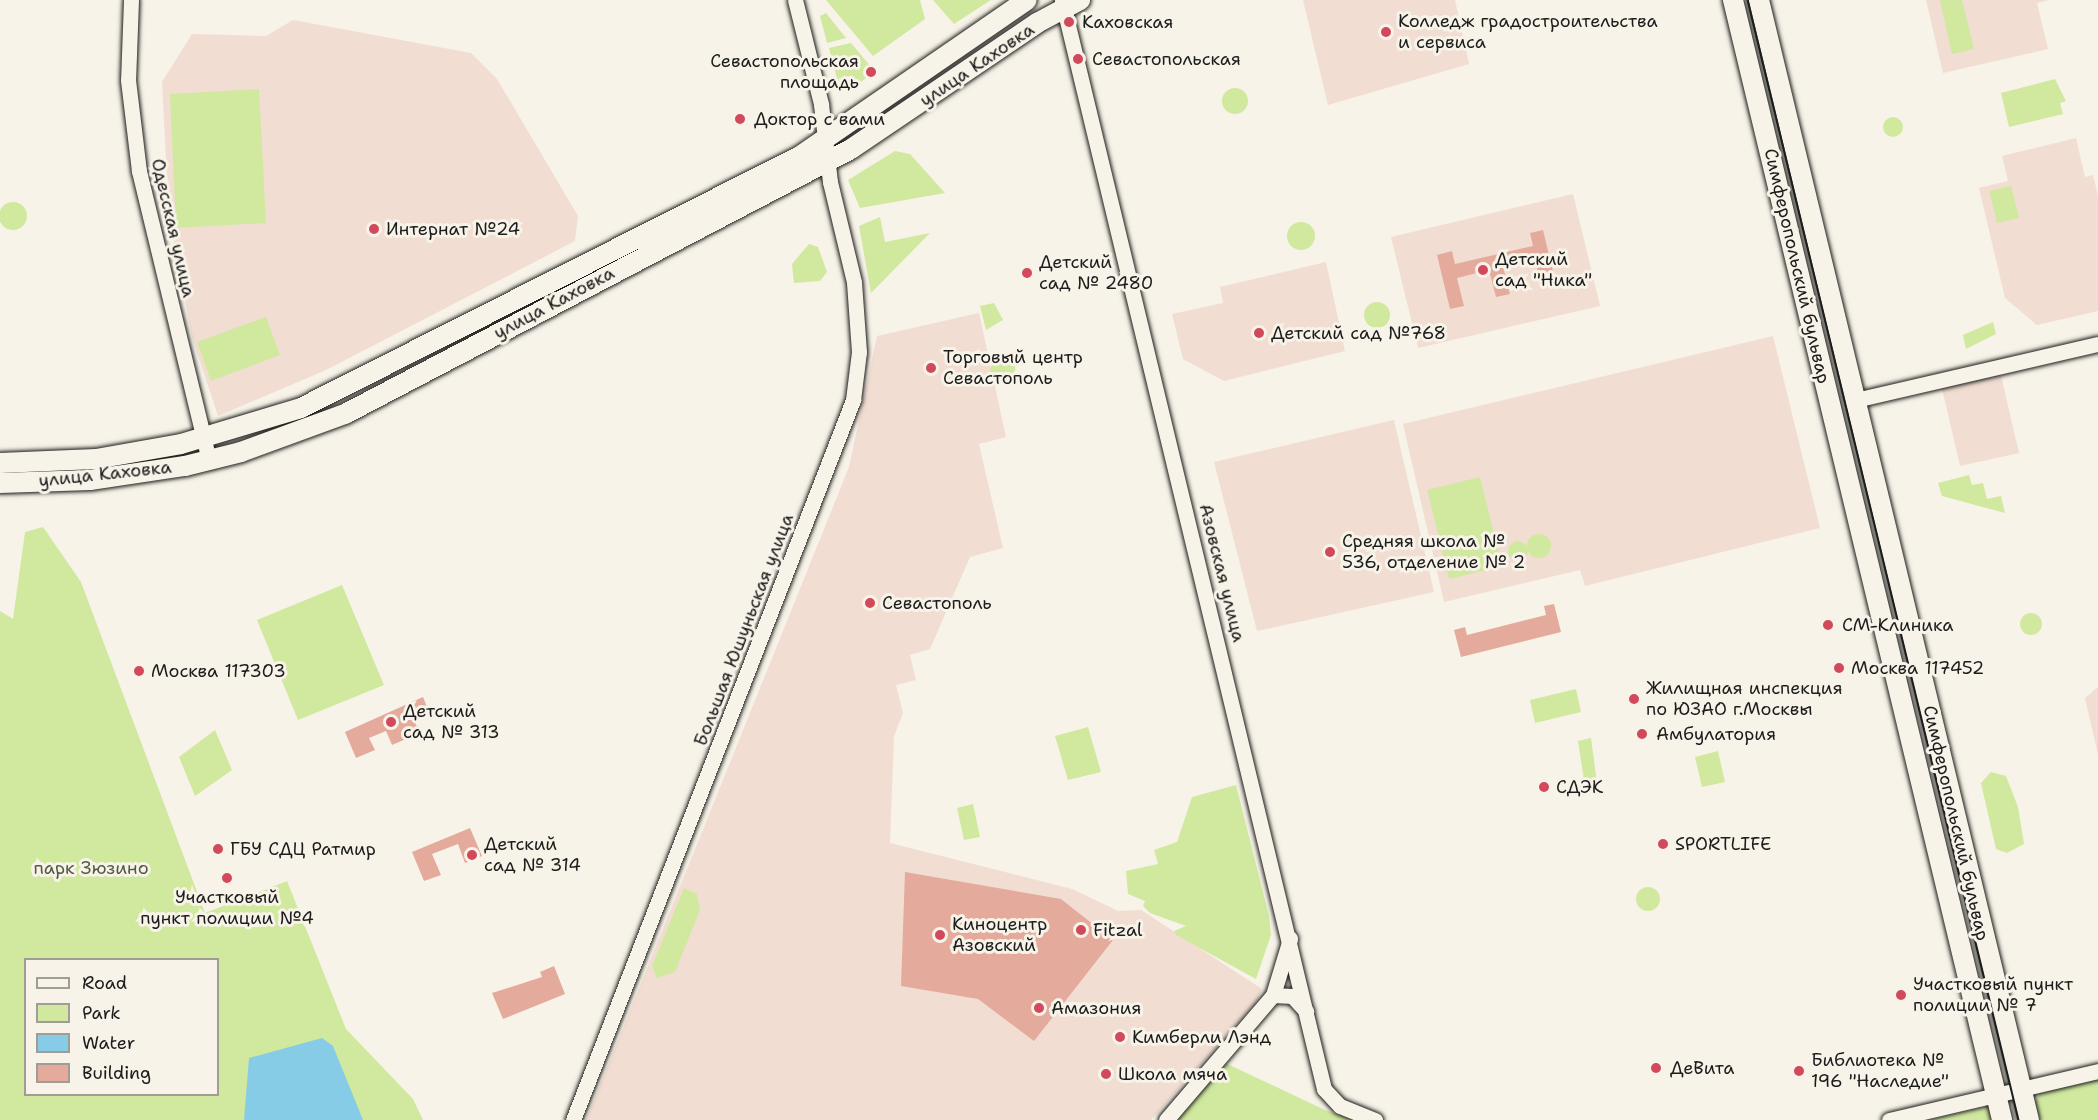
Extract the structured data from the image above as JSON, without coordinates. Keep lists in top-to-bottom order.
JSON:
{
  "streets": {
    "main road": ["улица Каховка", "Симферопольский бульвар"],
    "street": ["Одесская улица", "Азовская улица", "Большая Юшуньская улица"]
  },
  "crossings": [
    ["улица Каховка", "Одесская улица"],
    ["улица Каховка", "Азовская улица"],
    ["улица Каховка", "Большая Юшуньская улица"]
  ],
  "parks": ["парк Зюзино"],
  "places": [
    "Каховская",
    "Колледж градостроительства и сервиса",
    "Севастопольская",
    "Севастопольская площадь",
    "Доктор с вами",
    "Интернат №24",
    "Детский сад \"Ника\"",
    "Детский сад № 2480",
    "Детский сад №768",
    "Торговый центр Севастополь",
    "Средняя школа № 536, отделение № 2",
    "Севастополь",
    "СМ-Клиника",
    "Москва 117452",
    "Москва 117303",
    "Жилищная инспекция по ЮЗАО г.Москвы",
    "Детский сад № 313",
    "Амбулатория",
    "СДЭК",
    "SPORTLIFE",
    "ГБУ СДЦ Ратмир",
    "Детский сад № 314",
    "Участковый пункт полиции №4",
    "Fitzal",
    "Киноцентр Азовский",
    "Участковый пункт полиции № 7",
    "Амазония",
    "Кимберли Лэнд",
    "ДеВита",
    "Библиотека № 196 \"Наследие\"",
    "Школа мяча"
  ],
  "legend": [
    "Road",
    "Park",
    "Water",
    "Building"
  ]
}
